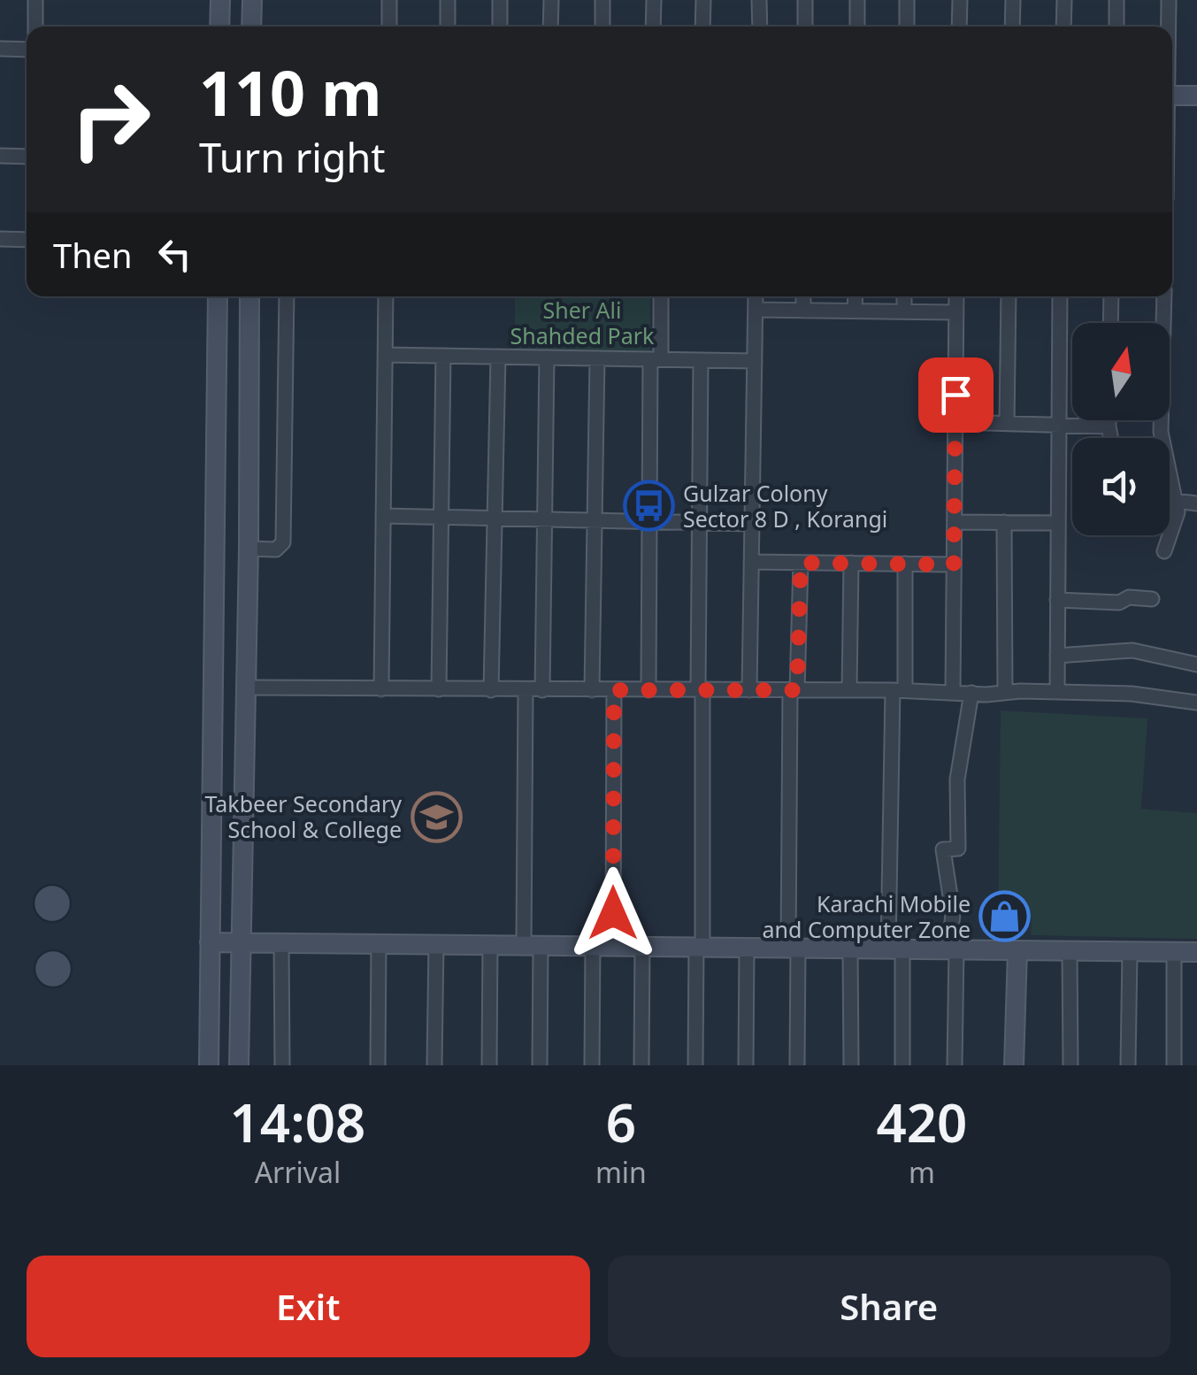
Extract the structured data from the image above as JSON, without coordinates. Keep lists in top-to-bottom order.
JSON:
{
  "parks": ["Sher Ali Shahded Park"],
  "places": {
    "bus stop": ["Gulzar Colony Sector 8 D , Korangi"],
    "school or university": ["Takbeer Secondary School & College"],
    "shop": ["Karachi Mobile and Computer Zone"]
  },
  "north": "top",
  "page": {
    "turn": ["110 m", "Turn right"],
    "then": "Then",
    "eta": [
      "14:08",
      "Arrival",
      "6",
      "min",
      "420",
      "m"
    ],
    "buttons": ["Exit", "Share"]
  }
}
